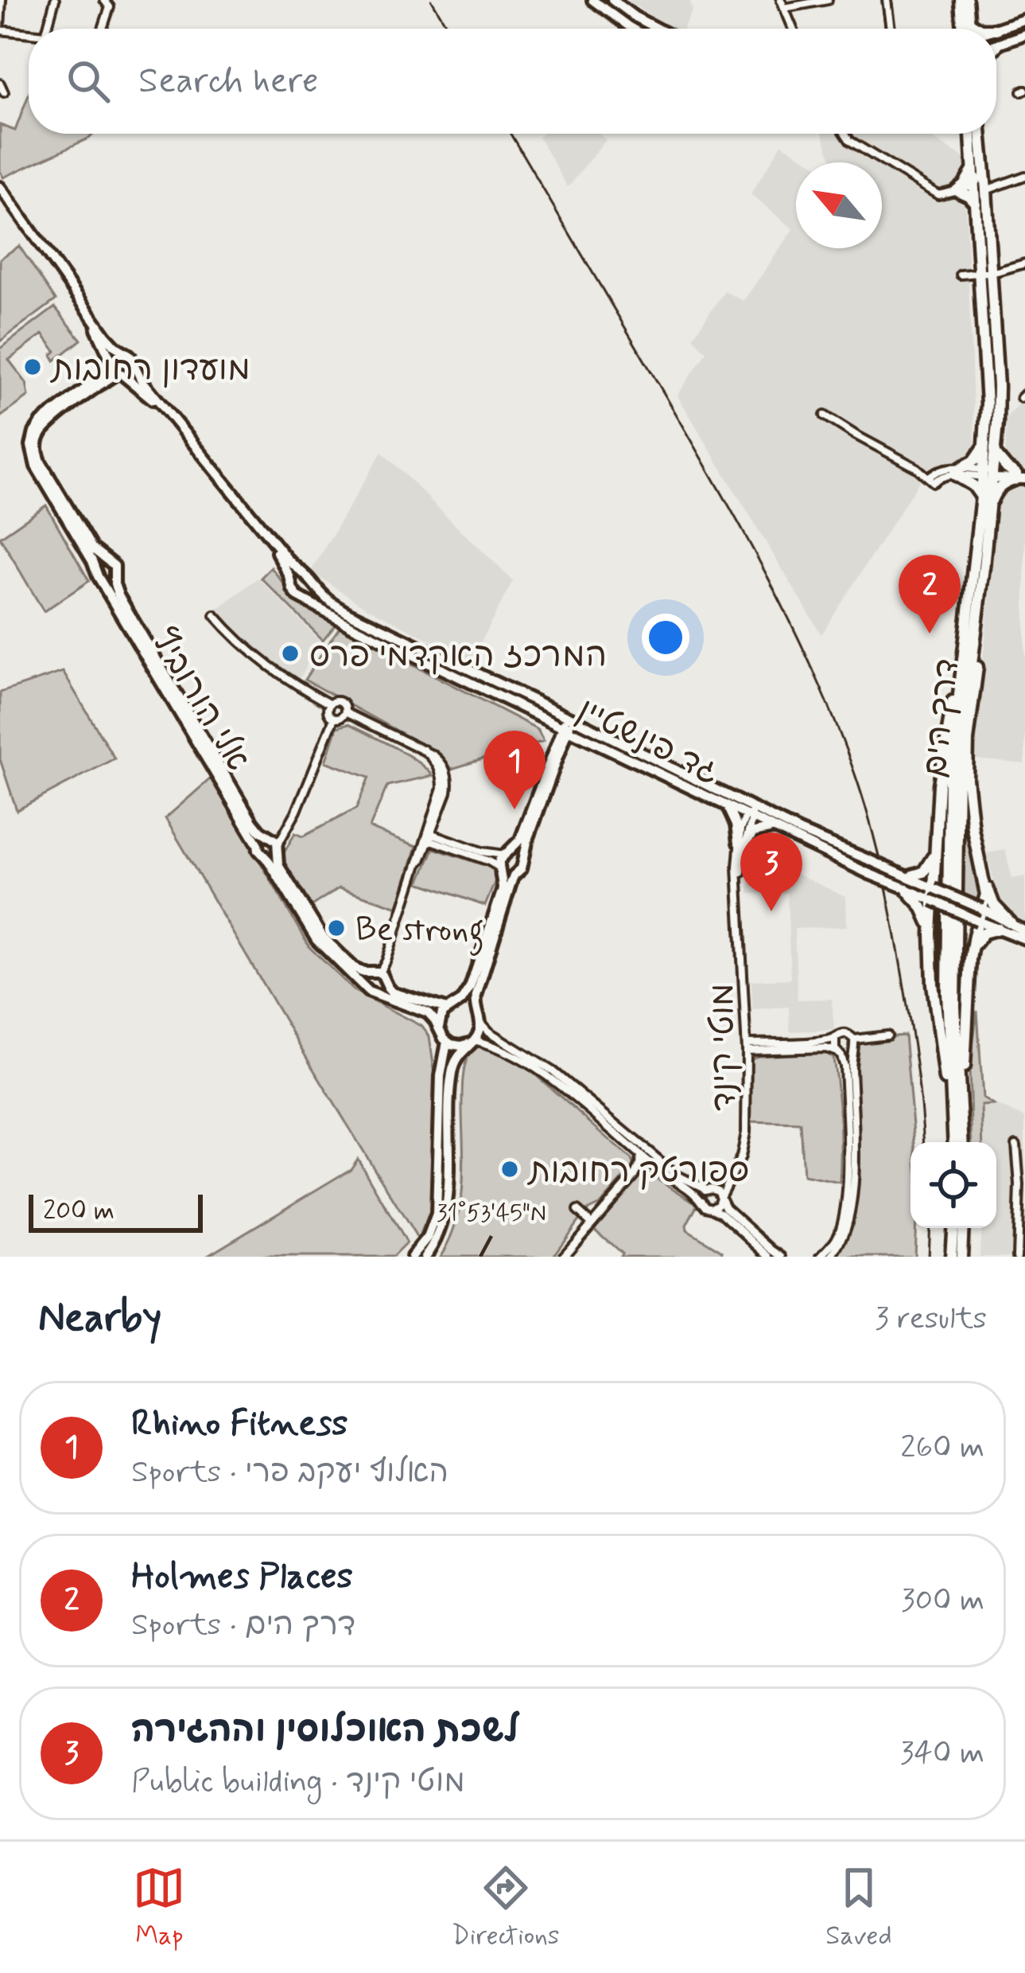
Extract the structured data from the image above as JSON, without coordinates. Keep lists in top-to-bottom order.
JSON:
{
  "streets": {
    "main road": ["דרך הים"],
    "street": ["אלי הורוביץ", "גד פינשטיין", "מוטי קינד"]
  },
  "crossings": [
    ["גד פינשטיין", "מוטי קינד"]
  ],
  "places": [
    "מועדון רחובות",
    "המרכז האקדמי פרס",
    "Be strong",
    "ספורטק רחובות"
  ],
  "scale_bar": "200 m",
  "north": "top left",
  "page": {
    "search": "Search here",
    "pins": ["2", "1", "3"],
    "scale": "200 m",
    "heading": ["Nearby", "3 results"],
    "list": [
      {
        "mark": "1",
        "name": "Rhino Fitness",
        "note": "Sports · האלוף יעקב פרי",
        "value": "260 m"
      },
      {
        "mark": "2",
        "name": "Holmes Places",
        "note": "Sports · דרך הים",
        "value": "300 m"
      },
      {
        "mark": "3",
        "name": "לשכת האוכלוסין וההגירה",
        "note": "Public building · מוטי קינד",
        "value": "340 m"
      }
    ],
    "nav": ["Map", "Directions", "Saved"]
  },
  "coordinates": ["31°53'45\"N"]
}
